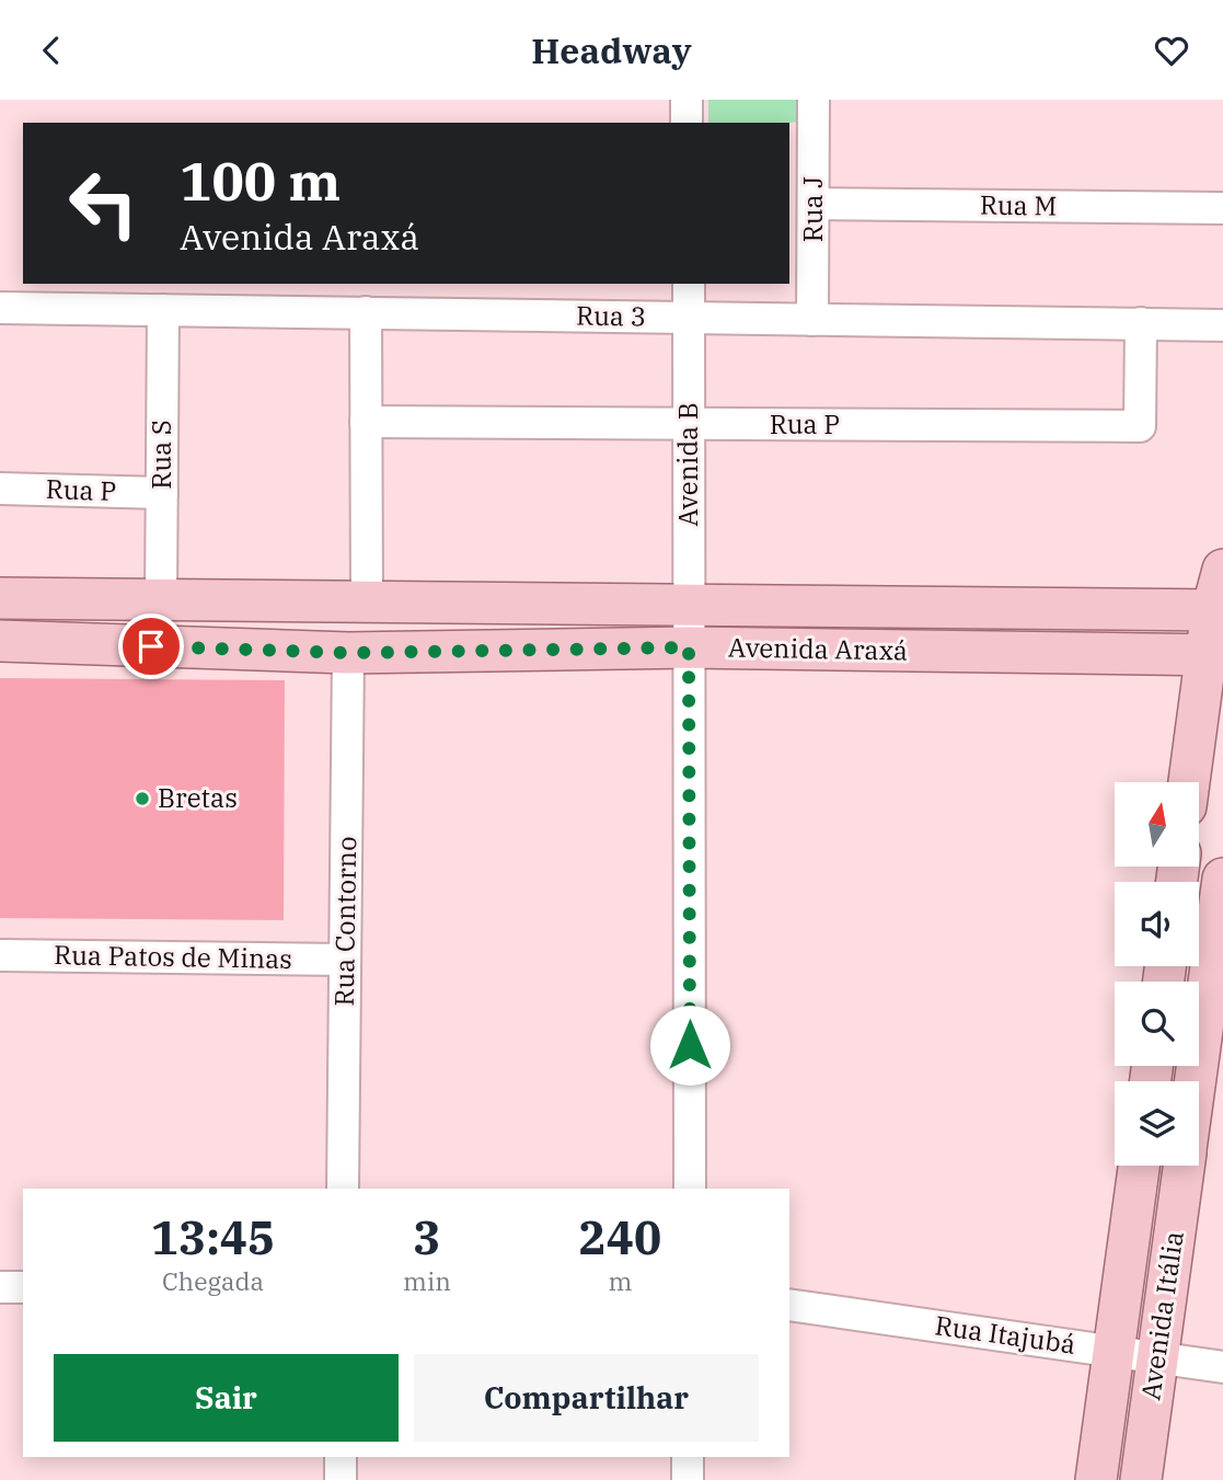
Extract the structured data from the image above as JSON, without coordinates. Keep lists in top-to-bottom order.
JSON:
{
  "streets": {
    "main road": ["Avenida Araxá", "Avenida Itália"],
    "street": [
      "Rua M",
      "Rua J",
      "Rua 3",
      "Rua P",
      "Rua S",
      "Avenida B",
      "Rua Contorno",
      "Rua Patos de Minas",
      "Rua Itajubá"
    ]
  },
  "crossings": [
    ["Rua M", "Rua J"],
    ["Rua J", "Rua 3"],
    ["Rua 3", "Rua P"],
    ["Rua 3", "Rua S"],
    ["Rua 3", "Avenida B"],
    ["Rua P", "Rua S"],
    ["Rua P", "Avenida B"],
    ["Rua S", "Avenida Araxá"],
    ["Avenida B", "Avenida Araxá"],
    ["Avenida Araxá", "Rua Contorno"],
    ["Rua Contorno", "Rua Patos de Minas"],
    ["Avenida Itália", "Rua Itajubá"]
  ],
  "places": ["Bretas"],
  "north": "top",
  "page": {
    "header": "Headway",
    "turn": ["100 m", "Avenida Araxá"],
    "eta": [
      "13:45",
      "Chegada",
      "3",
      "min",
      "240",
      "m"
    ],
    "buttons": ["Sair", "Compartilhar"]
  }
}
